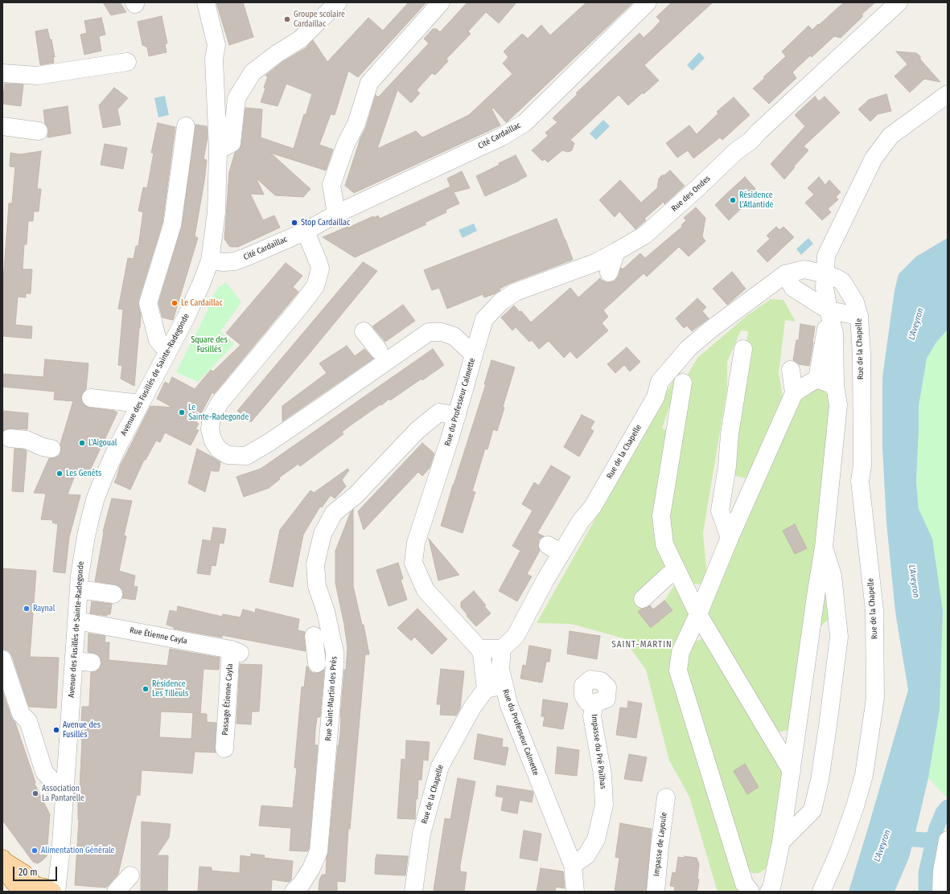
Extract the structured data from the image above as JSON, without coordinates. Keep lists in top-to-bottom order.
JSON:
{
  "streets": {
    "street": [
      "Cité Cardaillac",
      "Rue des Ondes",
      "Rue de la Chapelle",
      "Avenue des Fusillés de Sainte-Radegonde",
      "Rue du Professeur Calmette",
      "Rue Étienne Cayla",
      "Rue Saint-Martin des Prés",
      "Passage Étienne Cayla",
      "Impasse du Pré Pailhas",
      "Impasse de Layoule"
    ]
  },
  "crossings": [
    ["Cité Cardaillac", "Avenue des Fusillés de Sainte-Radegonde"],
    ["Cité Cardaillac", "Rue du Professeur Calmette"],
    ["Rue des Ondes", "Rue du Professeur Calmette"],
    ["Rue de la Chapelle", "Rue du Professeur Calmette"],
    ["Avenue des Fusillés de Sainte-Radegonde", "Rue Étienne Cayla"],
    ["Rue du Professeur Calmette", "Rue Saint-Martin des Prés"],
    ["Rue du Professeur Calmette", "Impasse du Pré Pailhas"],
    ["Rue Étienne Cayla", "Passage Étienne Cayla"]
  ],
  "districts": ["SAINT-MARTIN"],
  "water": ["L'Aveyron"],
  "parks": ["Square des Fusillés"],
  "places": [
    "Groupe scolaire Cardaillac",
    "Résidence L'Atlantide",
    "Stop Cardaillac",
    "Le Cardaillac",
    "Le Sainte-Radegonde",
    "L'Aigoual",
    "Les Genêts",
    "Raynal",
    "Résidence Les Tilleuls",
    "Avenue des Fusillés",
    "Association La Pantarelle",
    "Alimentation Générale"
  ],
  "scale_bar": "20 m"
}
